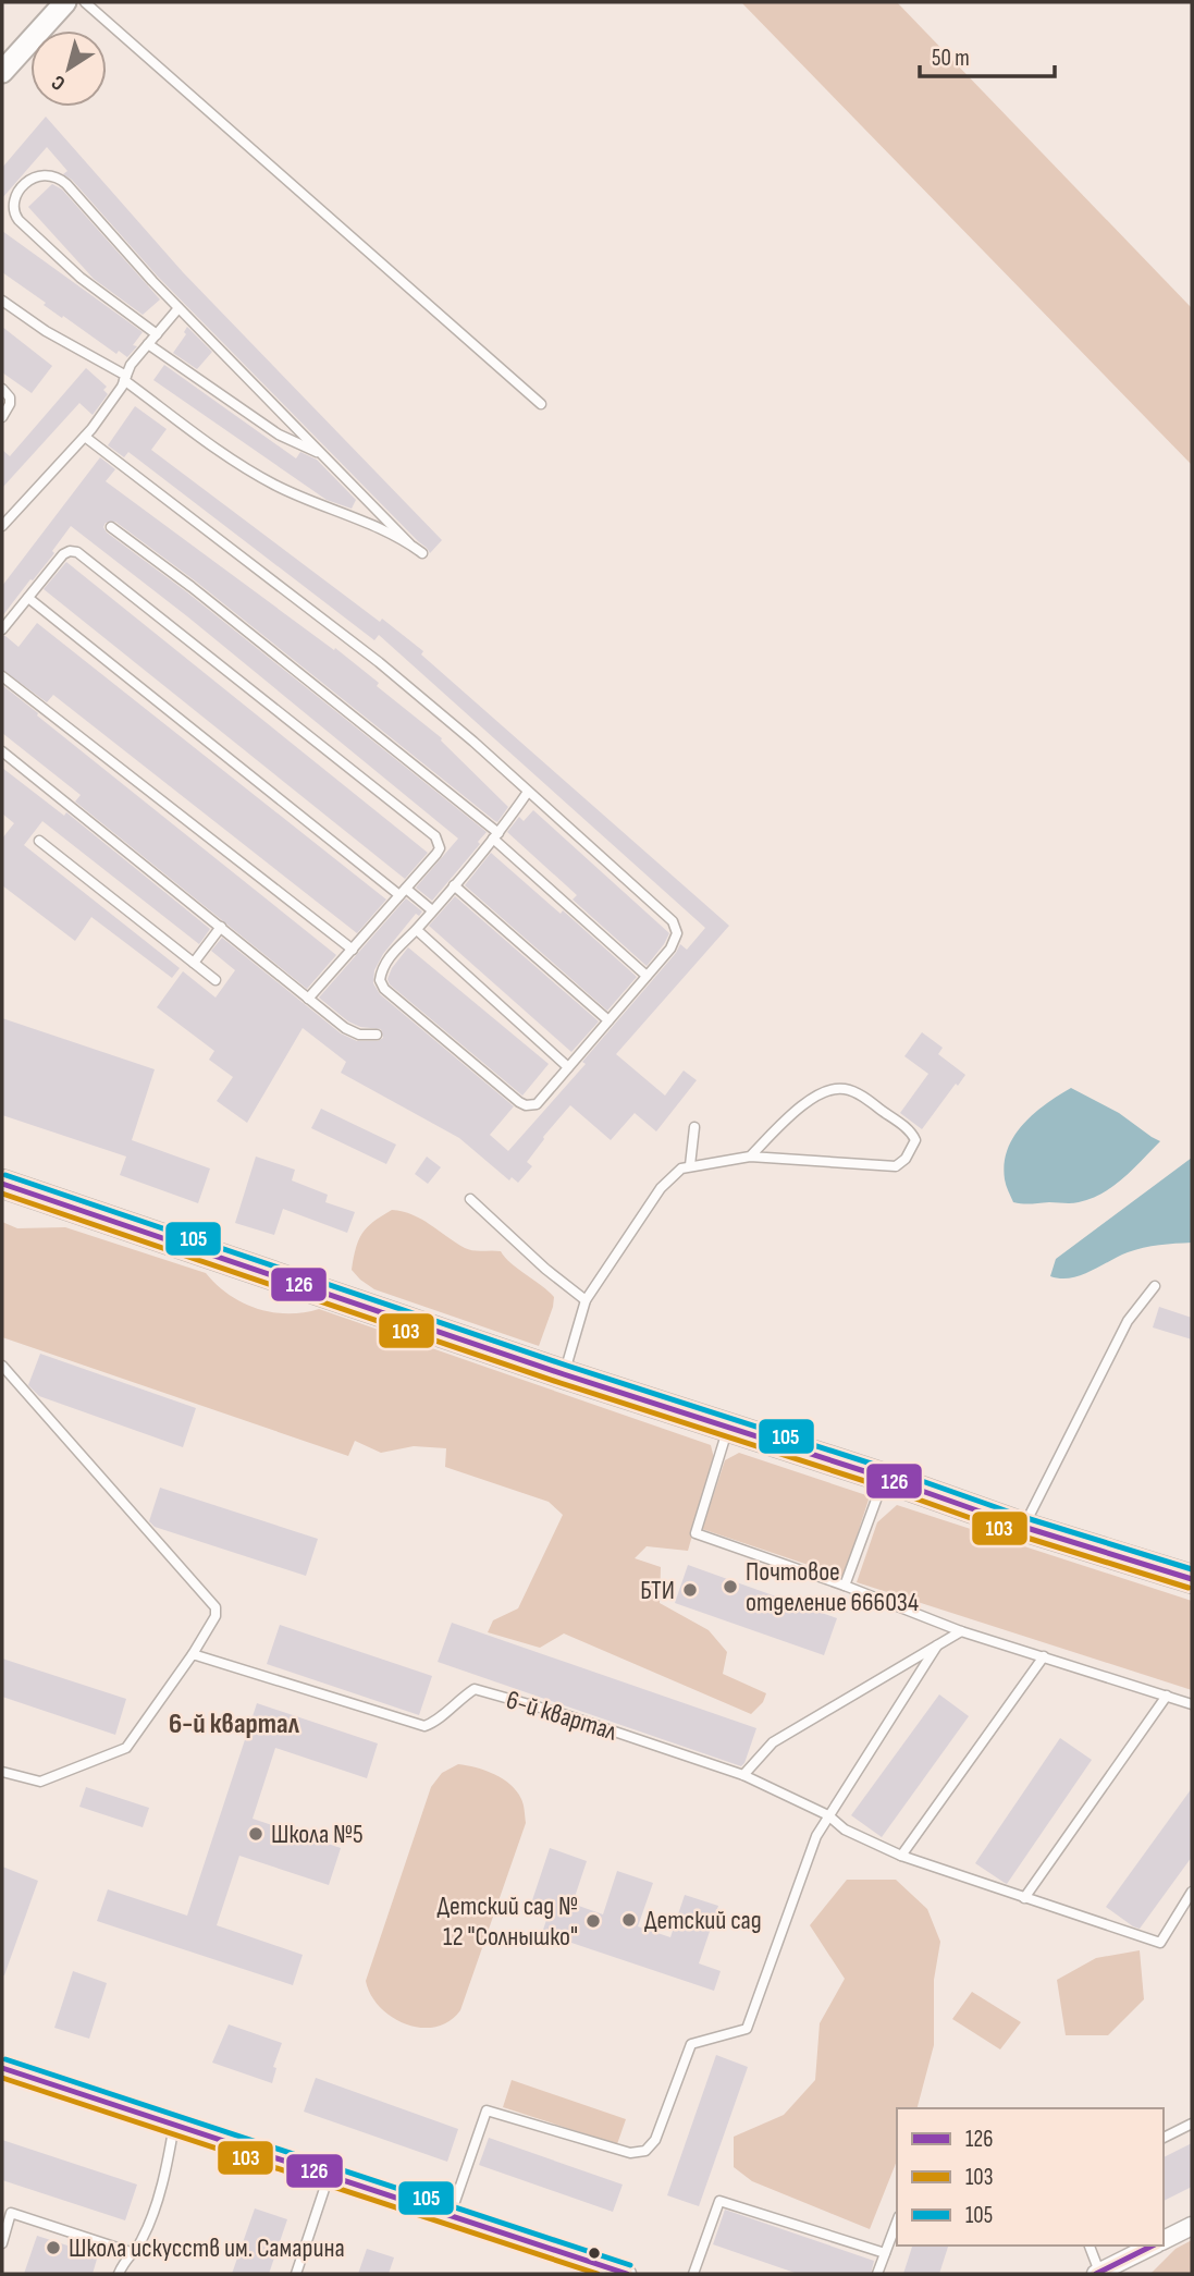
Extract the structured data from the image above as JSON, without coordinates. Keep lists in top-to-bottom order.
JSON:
{
  "streets": {
    "lane": ["6-й квартал"]
  },
  "districts": ["6-й квартал"],
  "places": [
    "Почтовое отделение 666034",
    "БТИ",
    "Школа №5",
    "Детский сад",
    "Детский сад № 12 \"Солнышко\"",
    "Школа искусств им. Самарина"
  ],
  "lines": ["transit line 105", "transit line 126", "transit line 103"],
  "legend": ["126", "103", "105"],
  "scale_bar": "50 m",
  "north": "bottom left"
}
